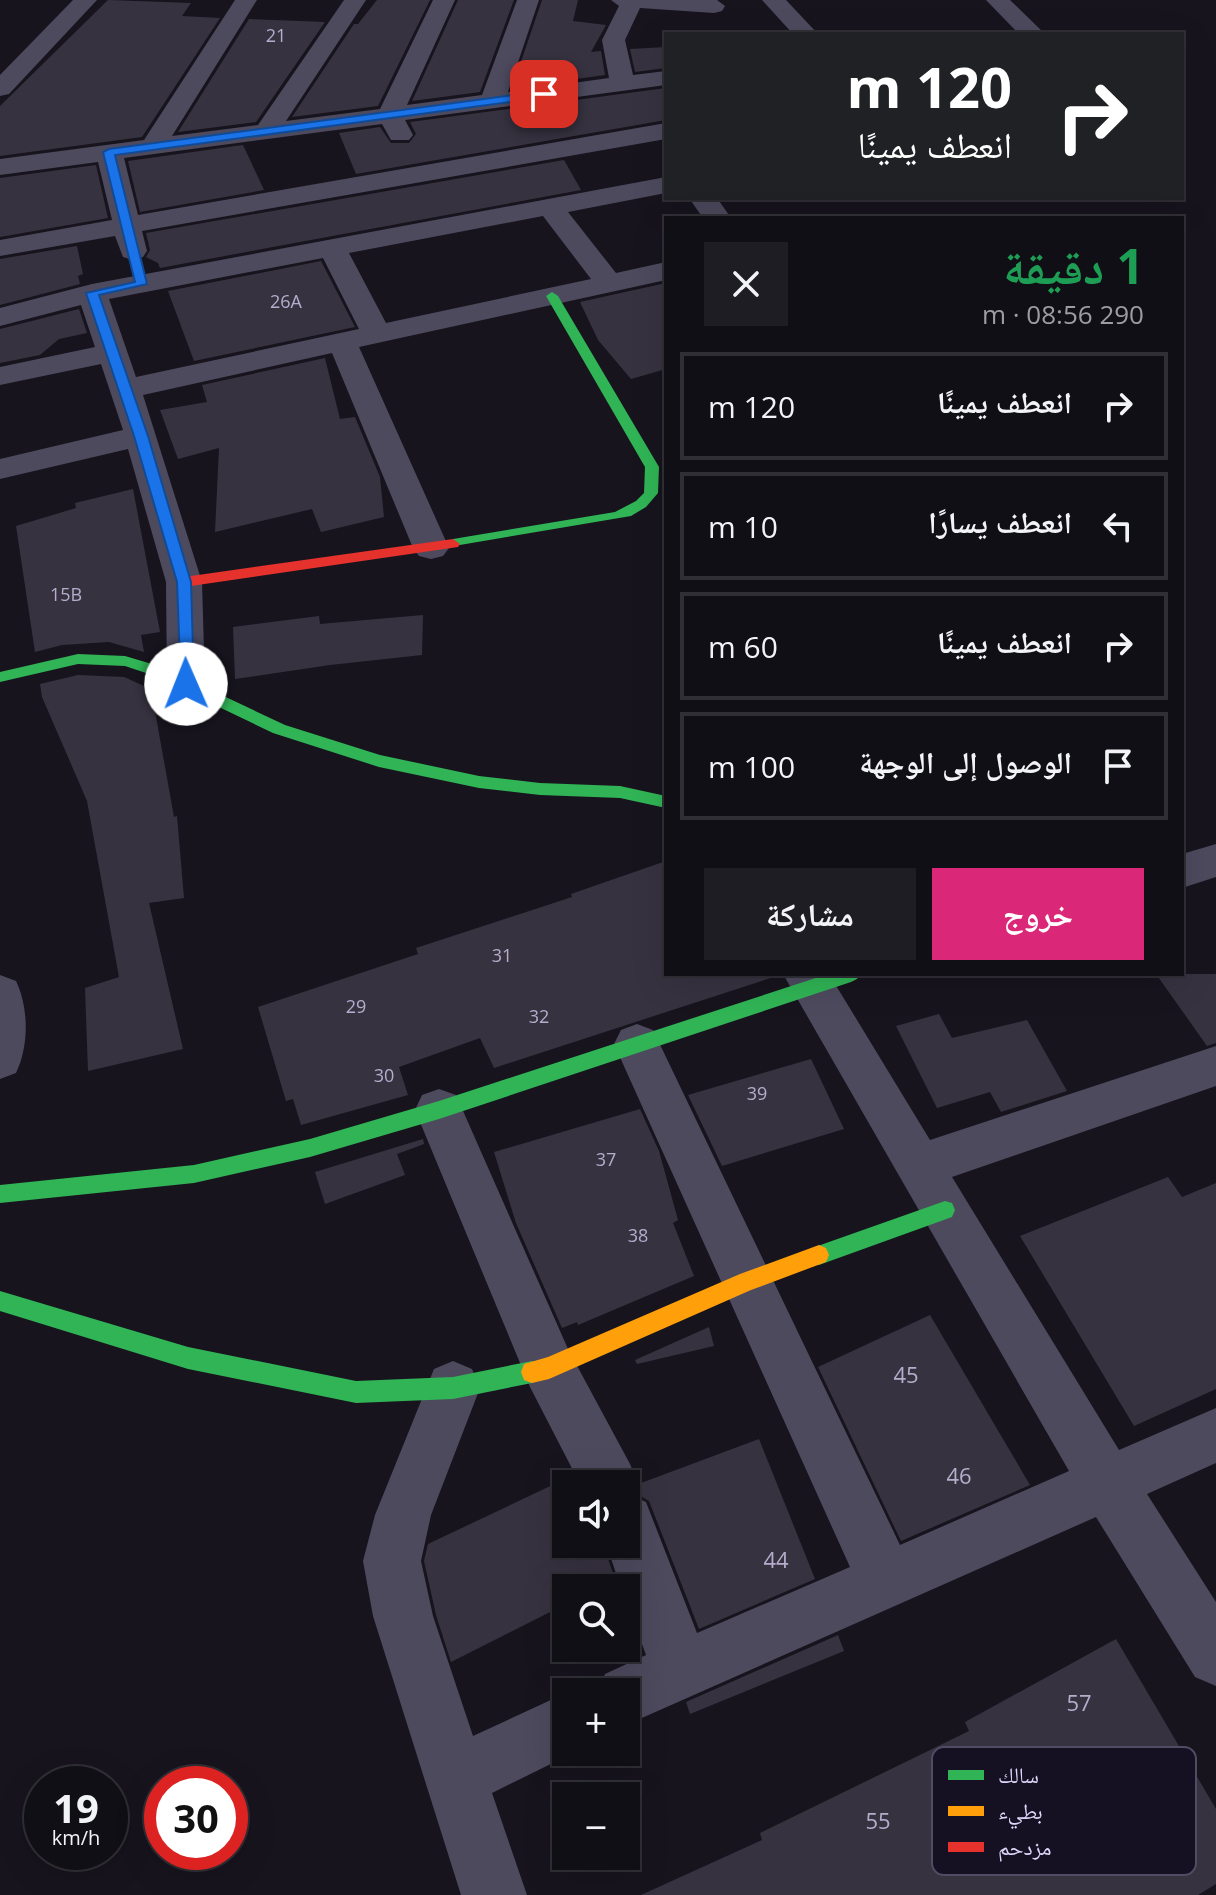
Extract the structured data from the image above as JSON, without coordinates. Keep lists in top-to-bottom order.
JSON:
{
  "house_numbers": [
    "21",
    "26A",
    "15B",
    "31",
    "29",
    "32",
    "30",
    "39",
    "37",
    "38",
    "45",
    "46",
    "44",
    "57",
    "55"
  ],
  "legend": ["سالك", "بطيء", "مزدحم"],
  "page": {
    "turn": ["120 m", "انعطف يمينًا"],
    "heading": ["1 دقيقة", "290 m · 08:56"],
    "list": [
      {
        "name": "انعطف يمينًا",
        "value": "120 m"
      },
      {
        "name": "انعطف يسارًا",
        "value": "10 m"
      },
      {
        "name": "انعطف يمينًا",
        "value": "60 m"
      },
      {
        "name": "الوصول إلى الوجهة",
        "value": "100 m"
      }
    ],
    "buttons": ["خروج", "مشاركة"],
    "map_buttons": ["+", "−"],
    "speed": "19 km/h",
    "limit": "30"
  }
}
